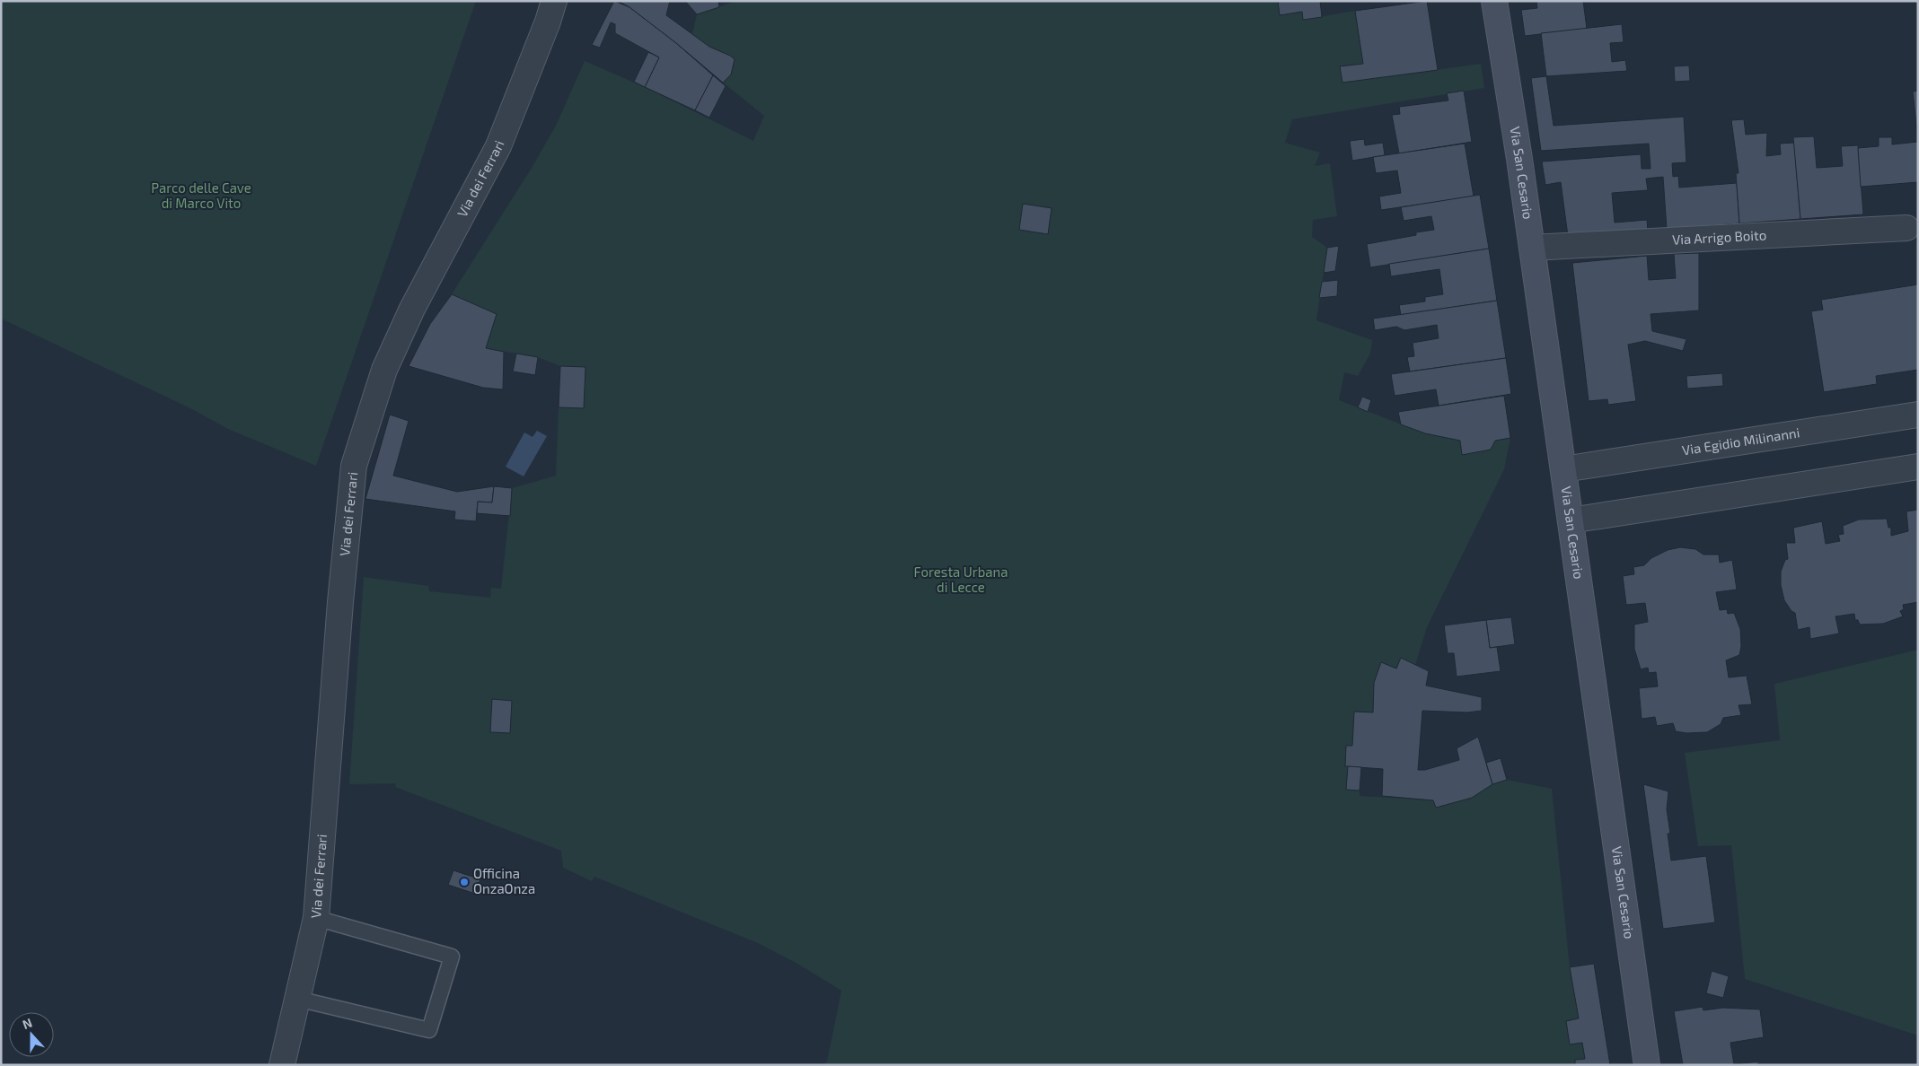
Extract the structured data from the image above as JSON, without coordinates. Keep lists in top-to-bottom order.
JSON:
{
  "streets": {
    "main road": ["Via San Cesario"],
    "street": ["Via dei Ferrari", "Via Arrigo Boito", "Via Egidio Milinanni"]
  },
  "crossings": [
    ["Via San Cesario", "Via Arrigo Boito"],
    ["Via San Cesario", "Via Egidio Milinanni"]
  ],
  "parks": ["Parco delle Cave di Marco Vito", "Foresta Urbana di Lecce"],
  "places": ["Officina OnzaOnza"],
  "north": "top"
}
